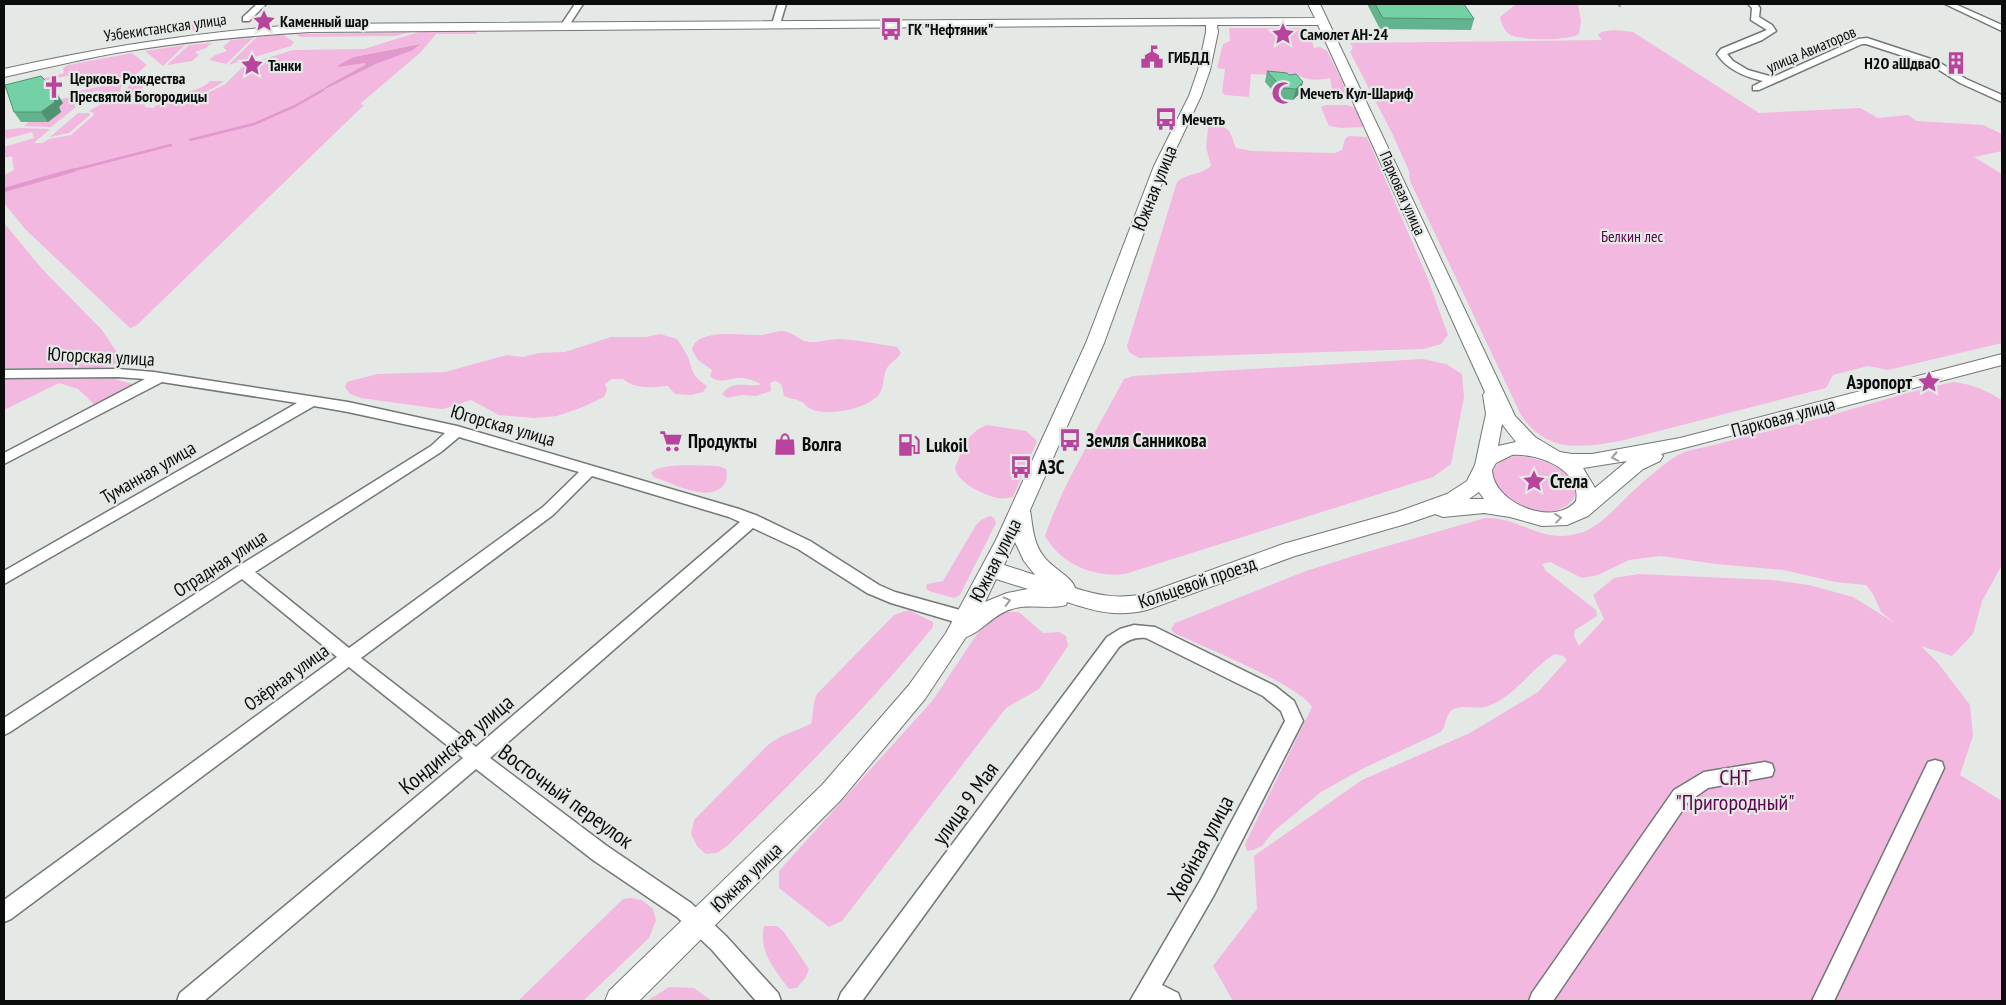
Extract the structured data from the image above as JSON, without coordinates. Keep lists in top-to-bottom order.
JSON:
{
  "streets": {
    "main road": [
      "Узбекистанская улица",
      "Южная улица",
      "Парковая улица",
      "Кольцевой проезд"
    ],
    "street": [
      "улица Авиаторов",
      "Югорская улица",
      "Туманная улица",
      "Отрадная улица",
      "Озёрная улица",
      "Кондинская улица",
      "Восточный переулок",
      "улица 9 Мая",
      "Хвойная улица"
    ]
  },
  "crossings": [
    ["Узбекистанская улица", "Южная улица"],
    ["Узбекистанская улица", "Парковая улица"],
    ["Южная улица", "Югорская улица"],
    ["Южная улица", "Кольцевой проезд"],
    ["Южная улица", "Восточный переулок"],
    ["Парковая улица", "Кольцевой проезд"],
    ["Югорская улица", "Туманная улица"],
    ["Югорская улица", "Отрадная улица"],
    ["Югорская улица", "Озёрная улица"],
    ["Югорская улица", "Кондинская улица"],
    ["Отрадная улица", "Восточный переулок"],
    ["Озёрная улица", "Восточный переулок"],
    ["Кондинская улица", "Восточный переулок"],
    ["улица 9 Мая", "Хвойная улица"]
  ],
  "parks": ["Белкин лес", "СНТ \"Пригородный\""],
  "places": {
    "place": [
      "Каменный шар",
      "Самолет АН-24",
      "Танки",
      "Аэропорт",
      "Стела"
    ],
    "bus stop": [
      "ГК \"Нефтяник\"",
      "Мечеть",
      "Земля Санникова",
      "АЗС"
    ],
    "public building": ["ГИБДД"],
    "building": ["H2O аШдваО"],
    "church": ["Церковь Рождества Пресвятой Богородицы"],
    "mosque": ["Мечеть Кул-Шариф"],
    "supermarket": ["Продукты"],
    "shop": ["Волга"],
    "fuel station": ["Lukoil"]
  }
}
